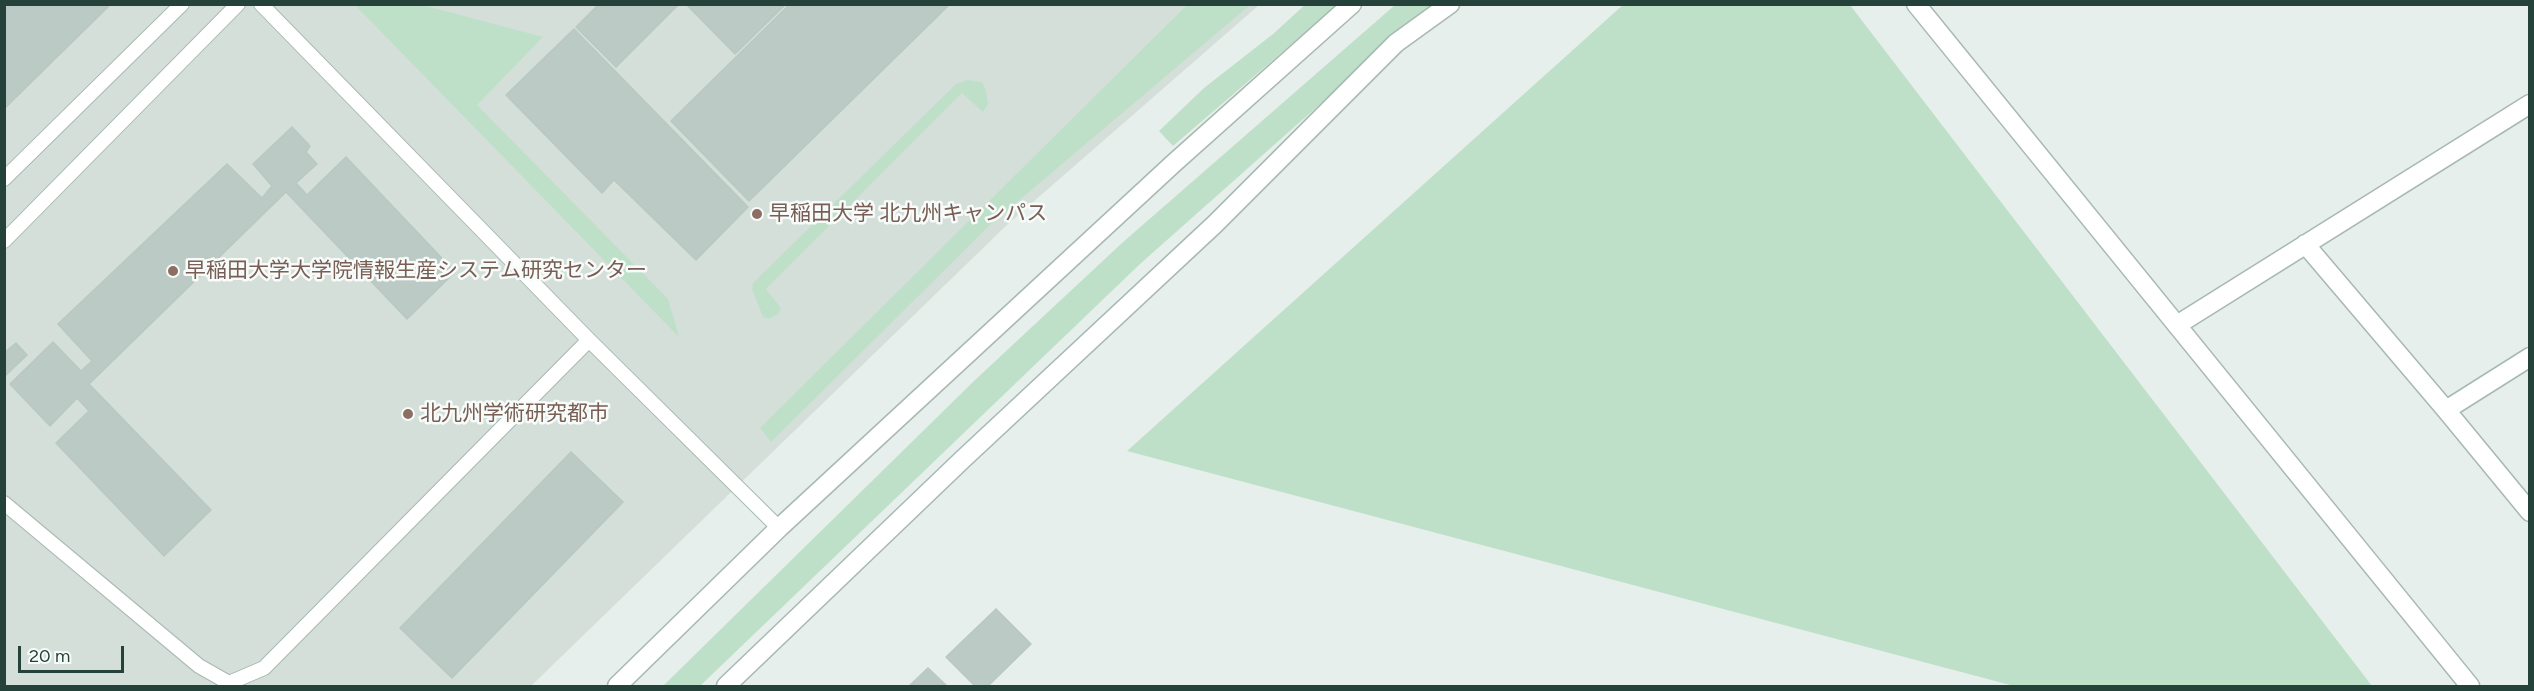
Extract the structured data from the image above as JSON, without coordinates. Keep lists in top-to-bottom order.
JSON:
{
  "places": ["早稲田大学 北九州キャンパス", "早稲田大学大学院情報生産システム研究センター", "北九州学術研究都市"],
  "scale_bar": "20 m"
}
